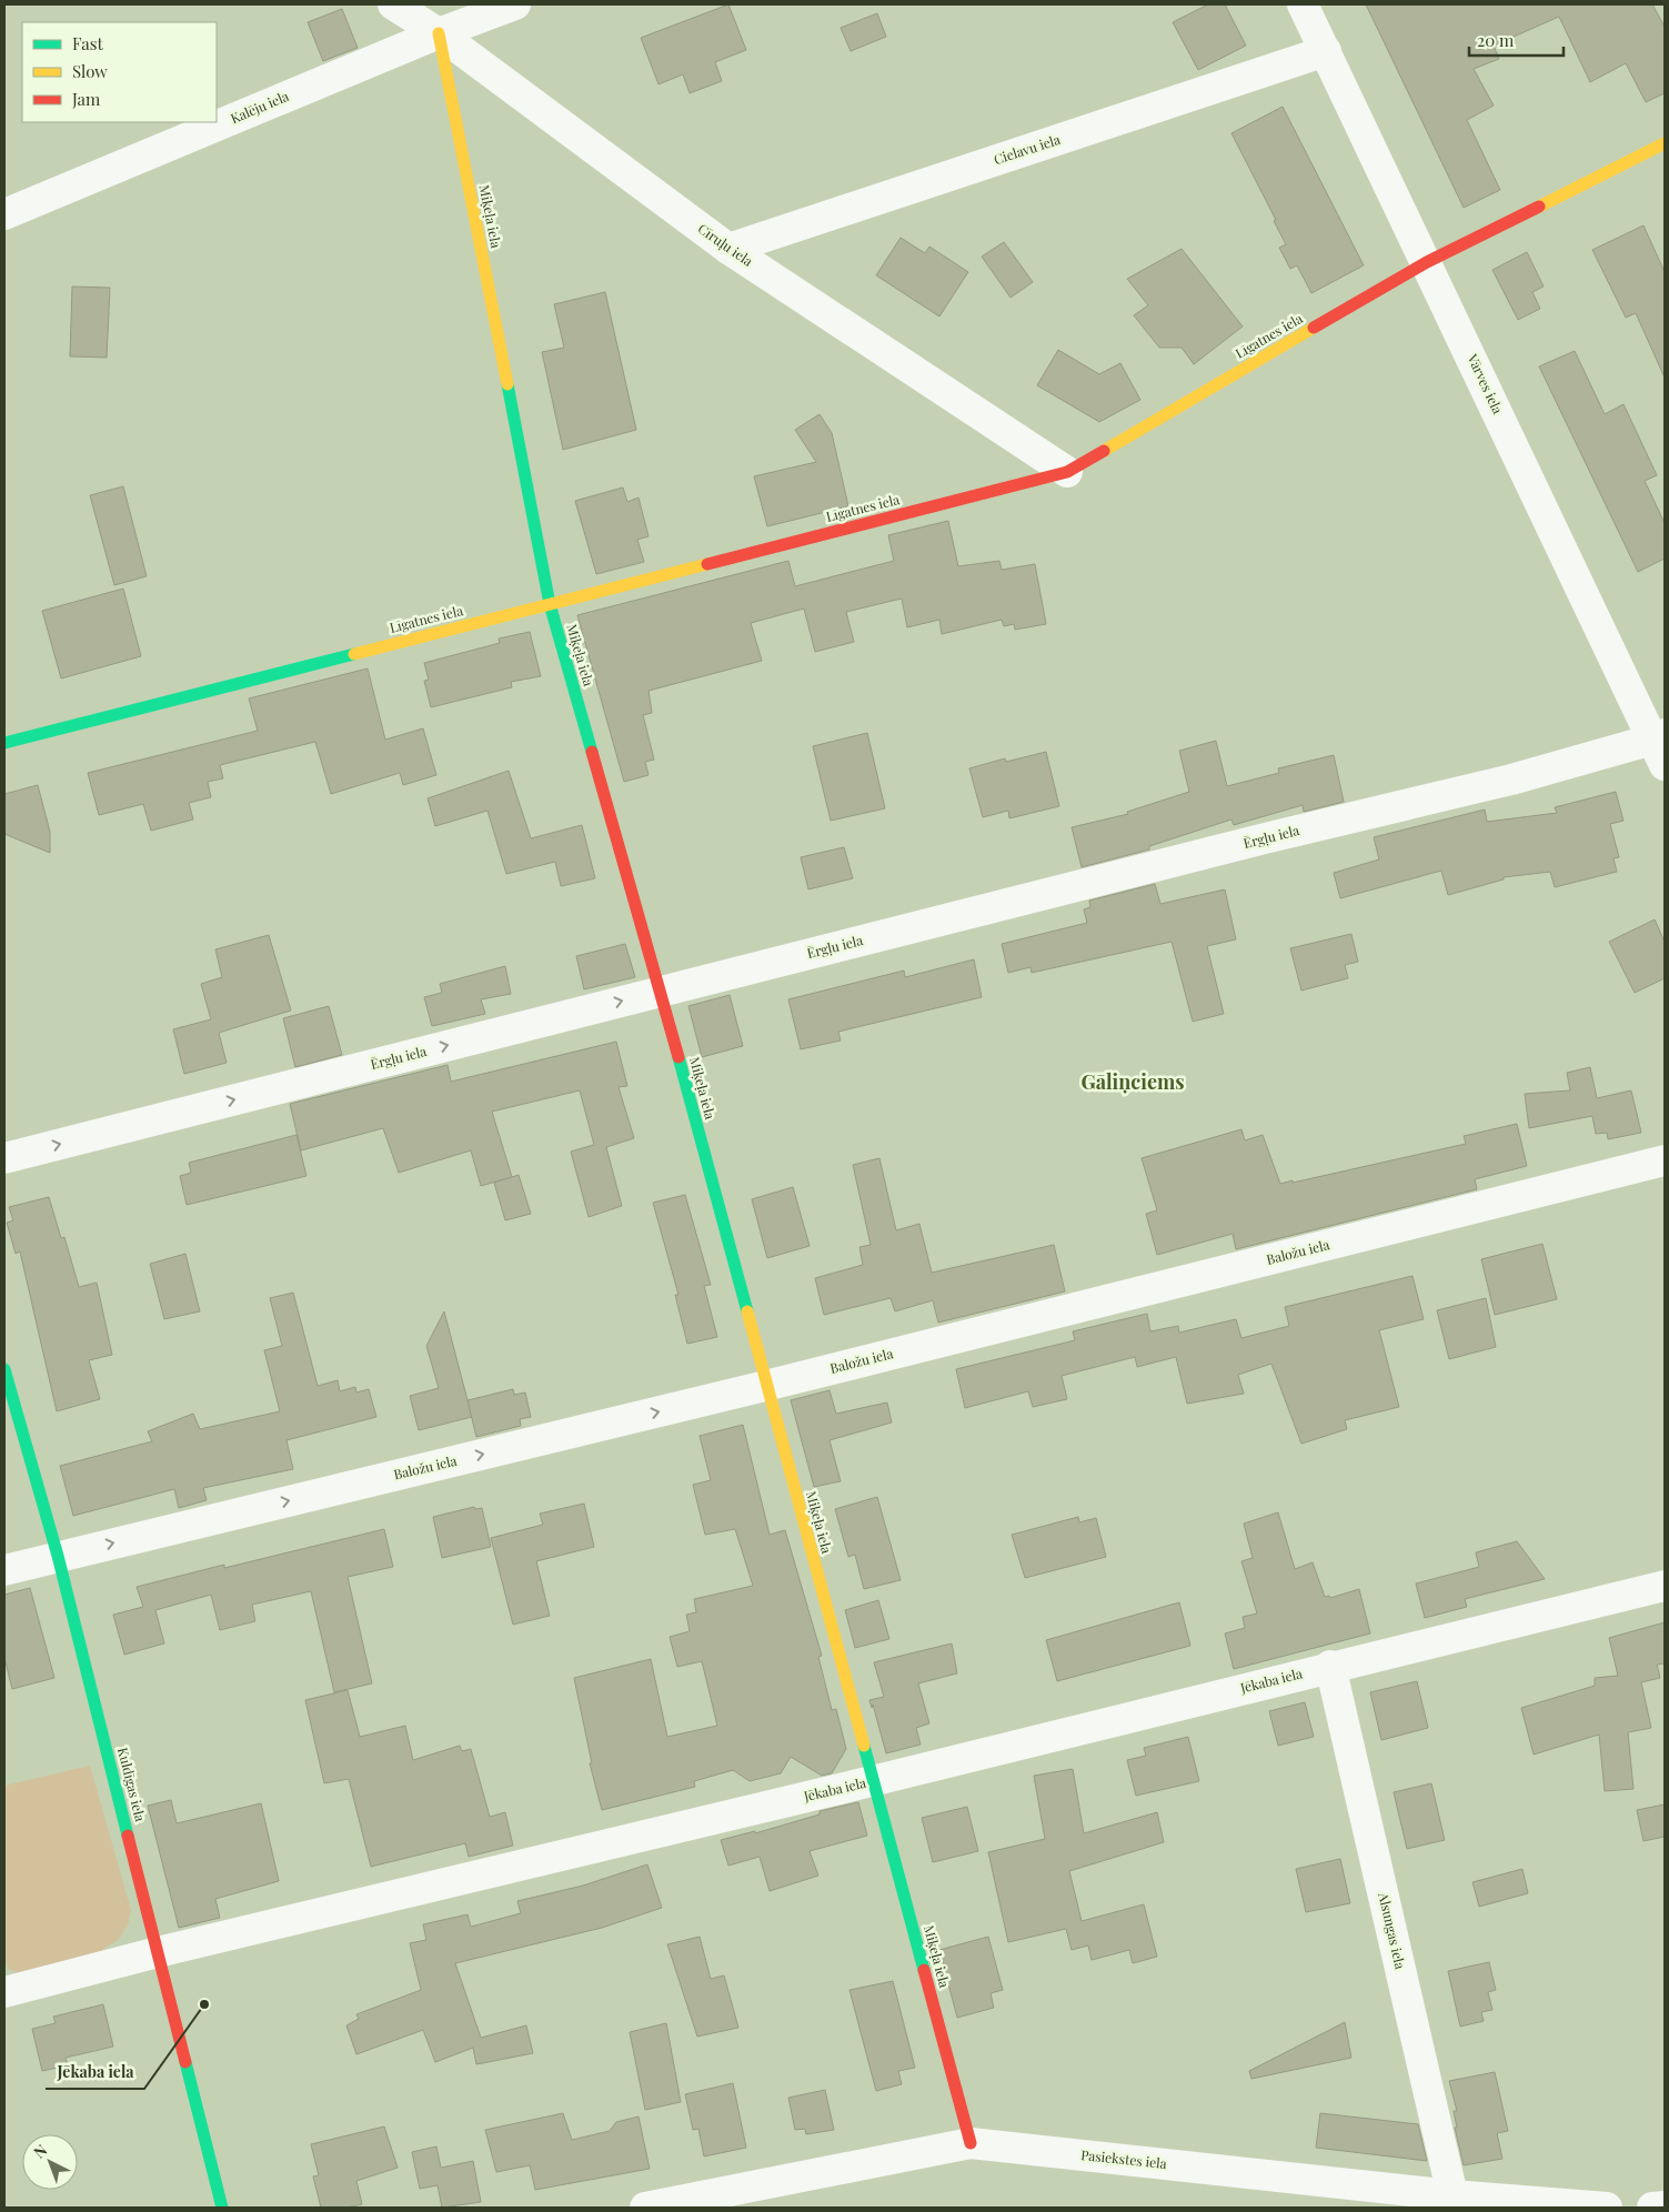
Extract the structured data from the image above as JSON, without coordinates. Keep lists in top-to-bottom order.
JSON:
{
  "streets": {
    "street": [
      "Kalēju iela",
      "Cielavu iela",
      "Miķeļa iela",
      "Cīruļu iela",
      "Līgatnes iela",
      "Vārves iela",
      "Ērgļu iela",
      "Baložu iela",
      "Jēkaba iela",
      "Kuldīgas iela",
      "Alsungas iela",
      "Pasiekstes iela"
    ]
  },
  "crossings": [
    ["Kalēju iela", "Miķeļa iela"],
    ["Kalēju iela", "Cīruļu iela"],
    ["Cielavu iela", "Cīruļu iela"],
    ["Cielavu iela", "Vārves iela"],
    ["Miķeļa iela", "Cīruļu iela"],
    ["Miķeļa iela", "Līgatnes iela"],
    ["Miķeļa iela", "Ērgļu iela"],
    ["Miķeļa iela", "Baložu iela"],
    ["Miķeļa iela", "Jēkaba iela"],
    ["Miķeļa iela", "Pasiekstes iela"],
    ["Cīruļu iela", "Līgatnes iela"],
    ["Līgatnes iela", "Vārves iela"],
    ["Vārves iela", "Ērgļu iela"],
    ["Baložu iela", "Kuldīgas iela"],
    ["Jēkaba iela", "Kuldīgas iela"],
    ["Jēkaba iela", "Alsungas iela"],
    ["Alsungas iela", "Pasiekstes iela"]
  ],
  "one_way": ["Ērgļu iela", "Baložu iela"],
  "districts": ["Gāliņciems"],
  "places": ["Jēkaba iela"],
  "legend": ["Fast", "Slow", "Jam"],
  "scale_bar": "20 m",
  "north": "top left"
}
